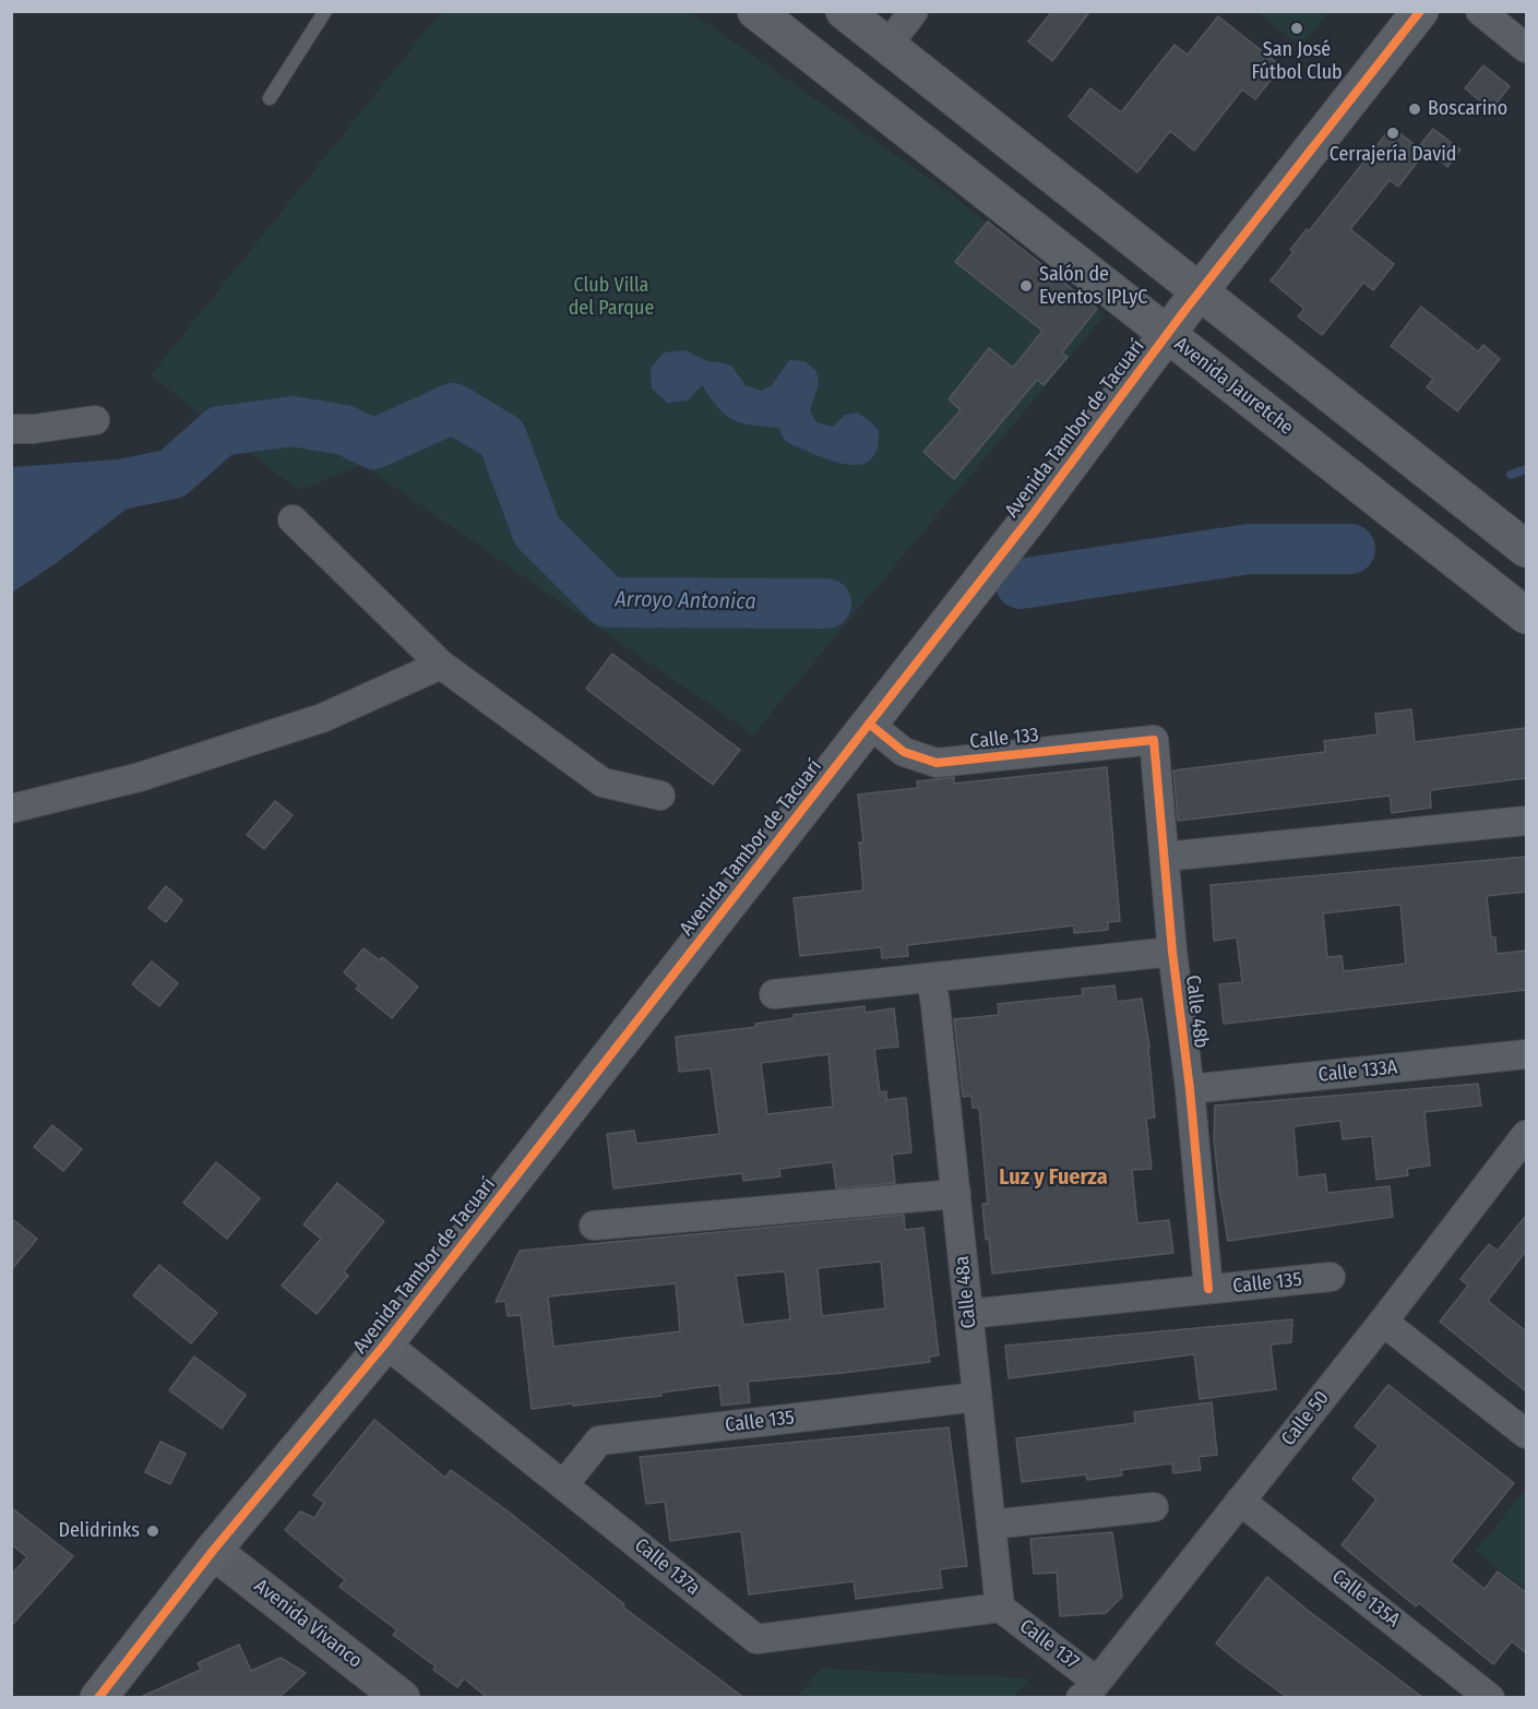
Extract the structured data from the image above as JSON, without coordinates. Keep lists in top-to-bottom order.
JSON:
{
  "streets": {
    "main road": ["Avenida Jauretche", "Avenida Tambor de Tacuarí", "Avenida Vivanco"],
    "street": [
      "Calle 133",
      "Calle 48b",
      "Calle 133A",
      "Calle 135",
      "Calle 48a",
      "Calle 50",
      "Calle 137a",
      "Calle 135A",
      "Calle 137"
    ]
  },
  "crossings": [
    ["Avenida Jauretche", "Avenida Tambor de Tacuarí"],
    ["Avenida Tambor de Tacuarí", "Calle 133"],
    ["Avenida Tambor de Tacuarí", "Calle 137a"],
    ["Avenida Tambor de Tacuarí", "Avenida Vivanco"],
    ["Calle 133", "Calle 48b"],
    ["Calle 48b", "Calle 133A"],
    ["Calle 48b", "Calle 135"],
    ["Calle 135", "Calle 48a"],
    ["Calle 135", "Calle 137a"],
    ["Calle 48a", "Calle 137a"],
    ["Calle 48a", "Calle 137"],
    ["Calle 50", "Calle 135A"],
    ["Calle 50", "Calle 137"],
    ["Calle 137a", "Calle 137"]
  ],
  "districts": ["Luz y Fuerza"],
  "water": ["Arroyo Antonica"],
  "parks": ["Club Villa del Parque"],
  "places": [
    "San José Fútbol Club",
    "Boscarino",
    "Cerrajería David",
    "Salón de Eventos IPLyC",
    "Delidrinks"
  ]
}
